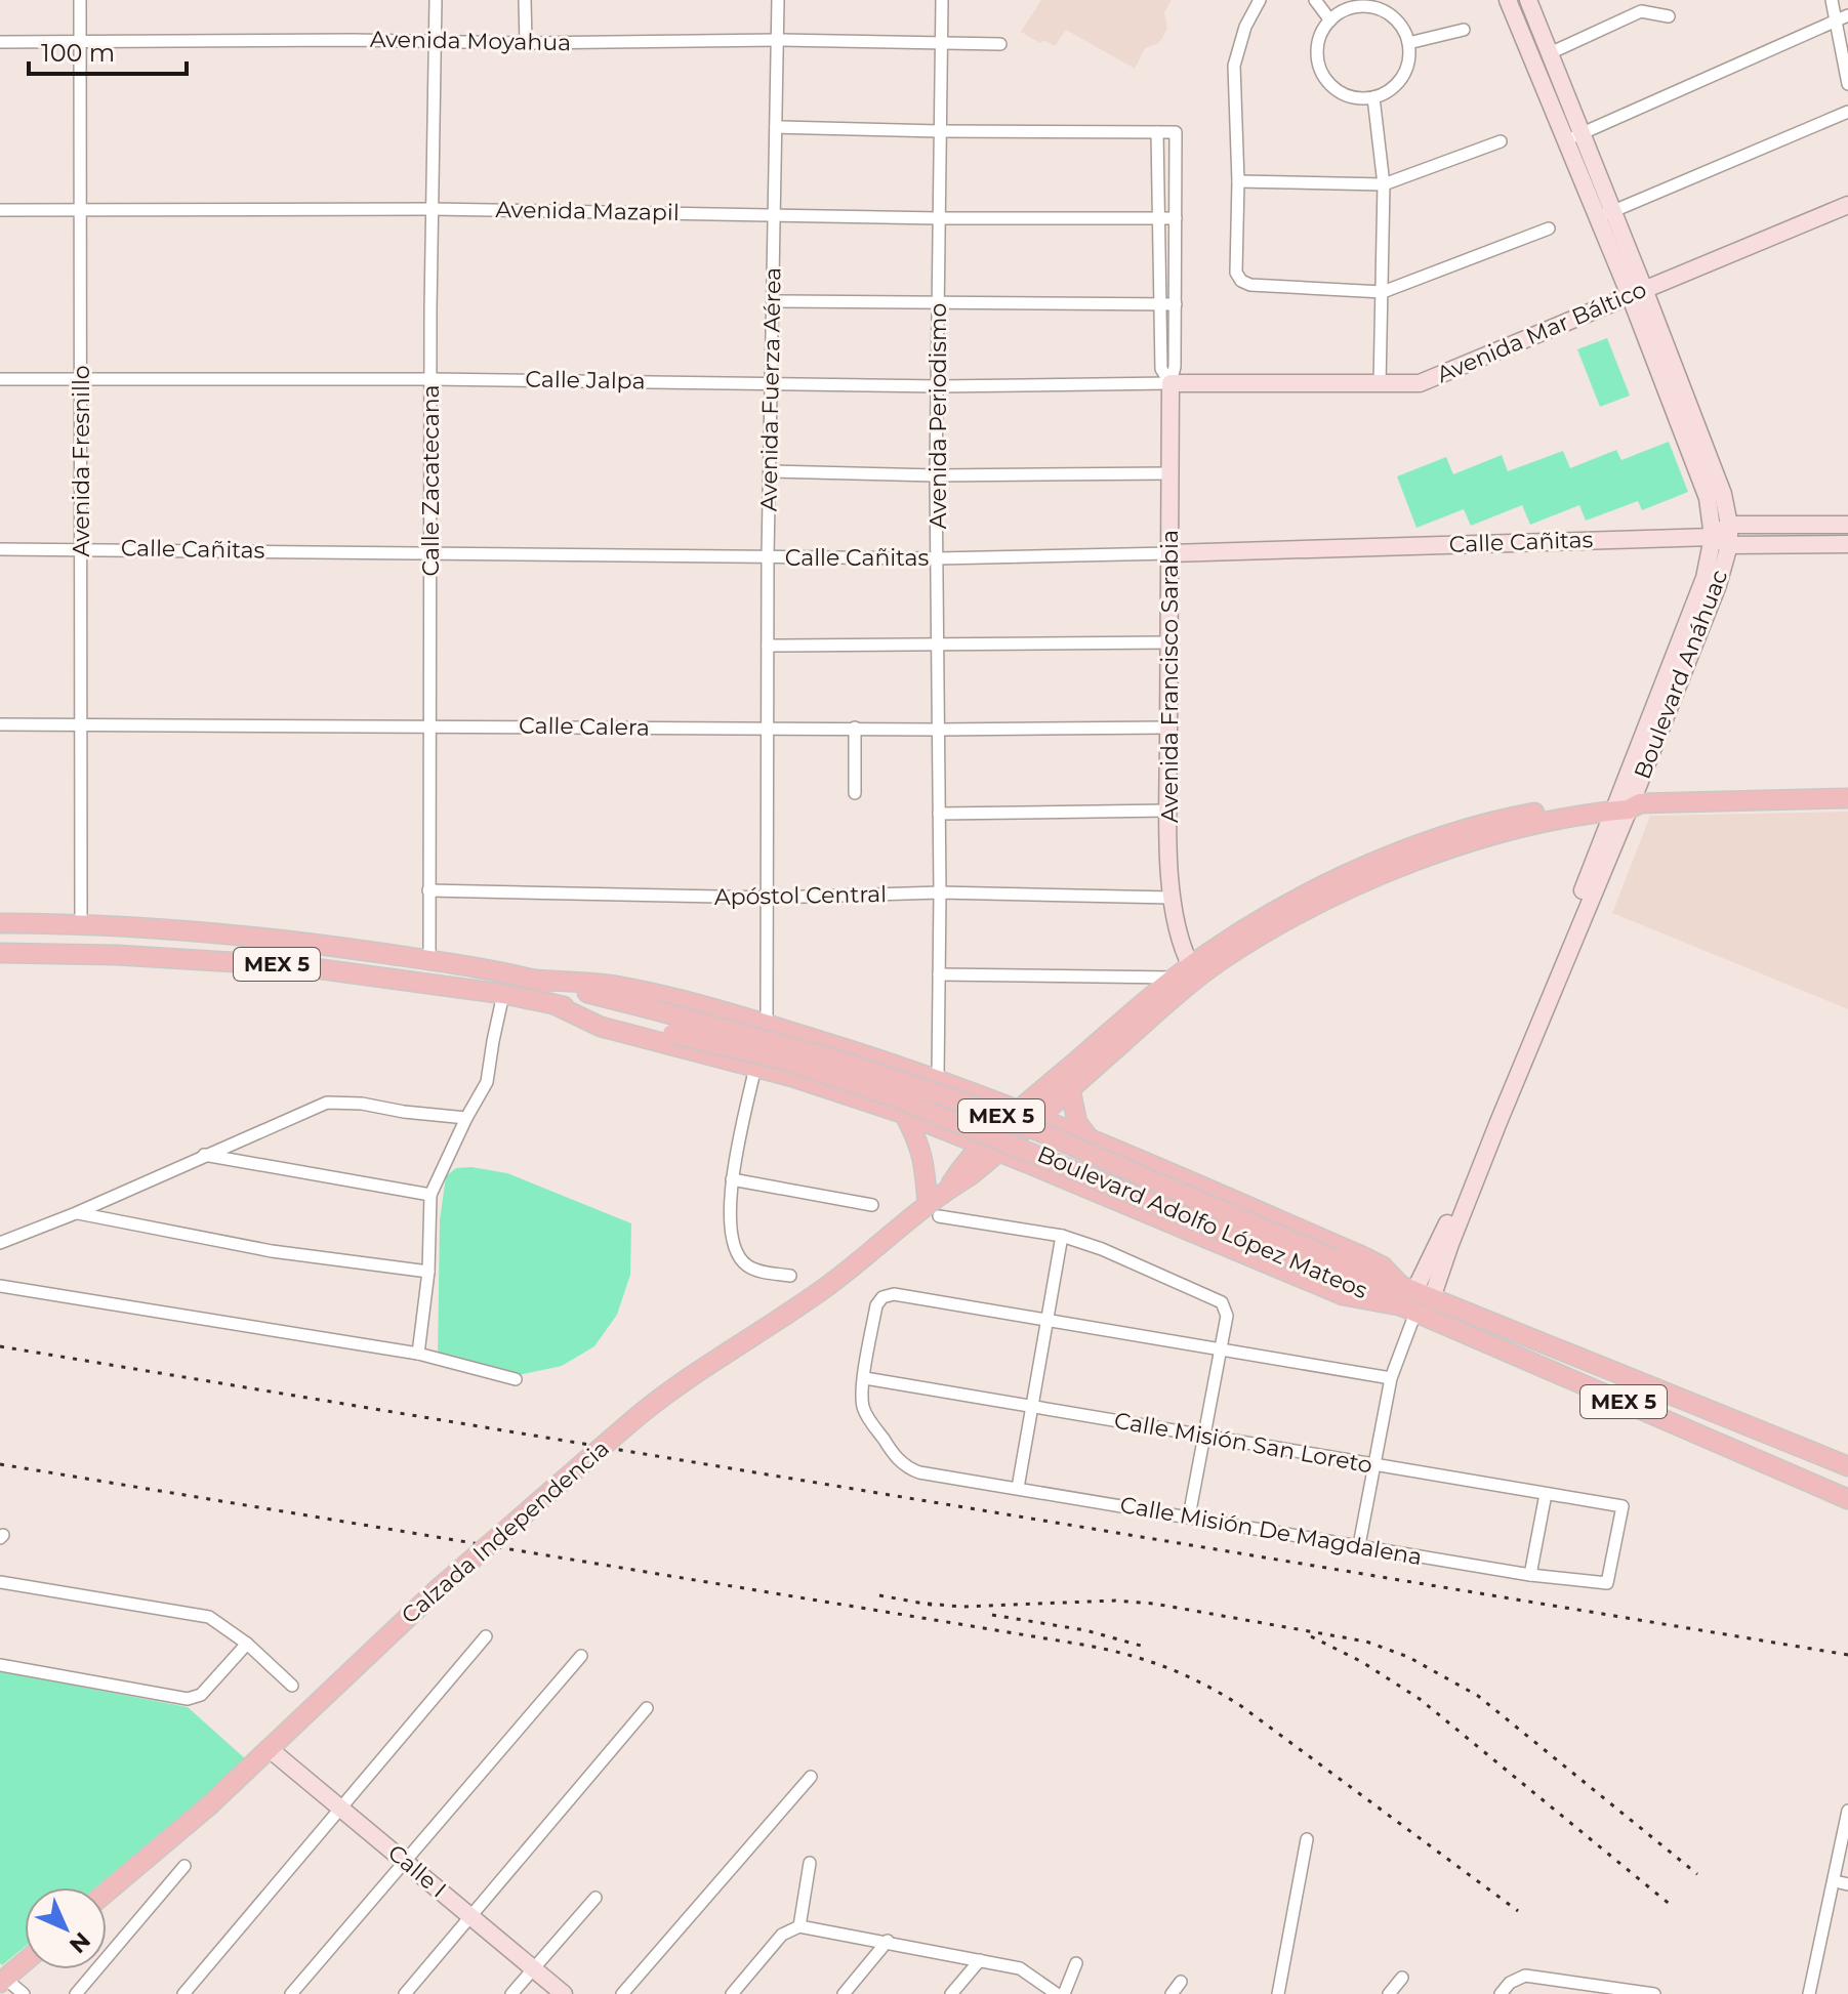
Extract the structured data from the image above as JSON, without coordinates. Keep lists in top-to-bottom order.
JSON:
{
  "streets": {
    "main road": ["MEX 5", "Boulevard Adolfo López Mateos", "Calzada Independencia"],
    "street": [
      "Avenida Moyahua",
      "Avenida Mazapil",
      "Avenida Mar Báltico",
      "Calle Jalpa",
      "Avenida Fuerza Aérea",
      "Avenida Periodismo",
      "Avenida Fresnillo",
      "Calle Zacatecana",
      "Calle Cañitas",
      "Boulevard Anáhuac",
      "Avenida Francisco Sarabia",
      "Calle Calera",
      "Apóstol Central",
      "Calle Misión San Loreto",
      "Calle Misión De Magdalena",
      "Calle I"
    ]
  },
  "crossings": [
    ["Avenida Moyahua", "Avenida Fuerza Aérea"],
    ["Avenida Moyahua", "Avenida Periodismo"],
    ["Avenida Moyahua", "Avenida Fresnillo"],
    ["Avenida Moyahua", "Calle Zacatecana"],
    ["Avenida Mazapil", "Avenida Fuerza Aérea"],
    ["Avenida Mazapil", "Avenida Periodismo"],
    ["Avenida Mazapil", "Avenida Fresnillo"],
    ["Avenida Mazapil", "Calle Zacatecana"],
    ["Avenida Mazapil", "Avenida Francisco Sarabia"],
    ["Avenida Mar Báltico", "Calle Jalpa"],
    ["Avenida Mar Báltico", "Boulevard Anáhuac"],
    ["Avenida Mar Báltico", "Avenida Francisco Sarabia"],
    ["Calle Jalpa", "Avenida Fuerza Aérea"],
    ["Calle Jalpa", "Avenida Periodismo"],
    ["Calle Jalpa", "Avenida Fresnillo"],
    ["Calle Jalpa", "Calle Zacatecana"],
    ["Calle Jalpa", "Avenida Francisco Sarabia"],
    ["Avenida Fuerza Aérea", "Calle Cañitas"],
    ["Avenida Fuerza Aérea", "Calle Calera"],
    ["Avenida Fuerza Aérea", "Apóstol Central"],
    ["Avenida Periodismo", "Calle Cañitas"],
    ["Avenida Periodismo", "Calle Calera"],
    ["Avenida Periodismo", "Apóstol Central"],
    ["Avenida Fresnillo", "Calle Cañitas"],
    ["Avenida Fresnillo", "Calle Calera"],
    ["Avenida Fresnillo", "Boulevard Adolfo López Mateos"],
    ["Calle Zacatecana", "Calle Cañitas"],
    ["Calle Zacatecana", "Calle Calera"],
    ["Calle Zacatecana", "Apóstol Central"],
    ["Calle Zacatecana", "Boulevard Adolfo López Mateos"],
    ["Calle Cañitas", "Boulevard Anáhuac"],
    ["Calle Cañitas", "Avenida Francisco Sarabia"],
    ["Boulevard Anáhuac", "Boulevard Adolfo López Mateos"],
    ["Boulevard Anáhuac", "Calzada Independencia"],
    ["Avenida Francisco Sarabia", "Calle Calera"],
    ["Avenida Francisco Sarabia", "Apóstol Central"],
    ["Avenida Francisco Sarabia", "Calzada Independencia"],
    ["Calle Misión San Loreto", "Calle Misión De Magdalena"],
    ["Calzada Independencia", "Calle I"]
  ],
  "scale_bar": "100 m",
  "north": "bottom right"
}
